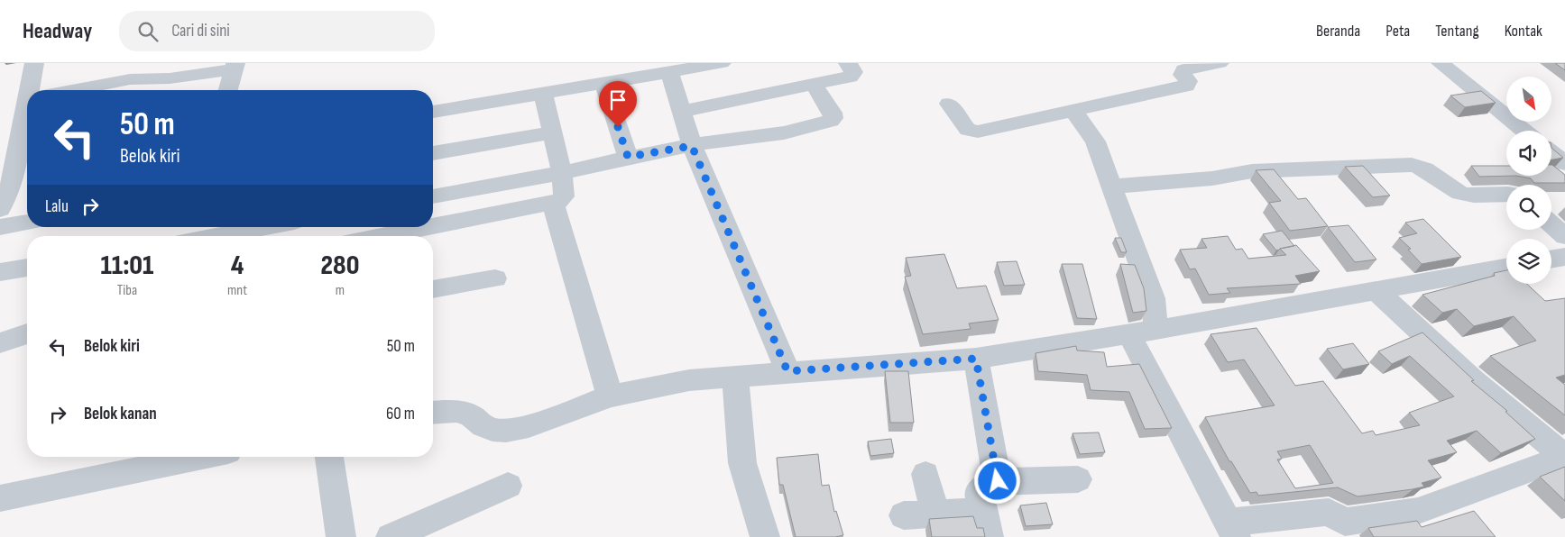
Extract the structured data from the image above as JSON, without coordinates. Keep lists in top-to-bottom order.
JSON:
{
  "north": "bottom right",
  "page": {
    "header": "Headway",
    "search": "Cari di sini",
    "nav": [
      "Beranda",
      "Peta",
      "Tentang",
      "Kontak"
    ],
    "turn": ["50 m", "Belok kiri"],
    "then": "Lalu",
    "eta": [
      "11:01",
      "Tiba",
      "4",
      "mnt",
      "280",
      "m"
    ],
    "list": [
      {
        "name": "Belok kiri",
        "value": "50 m"
      },
      {
        "name": "Belok kanan",
        "value": "60 m"
      }
    ]
  }
}
